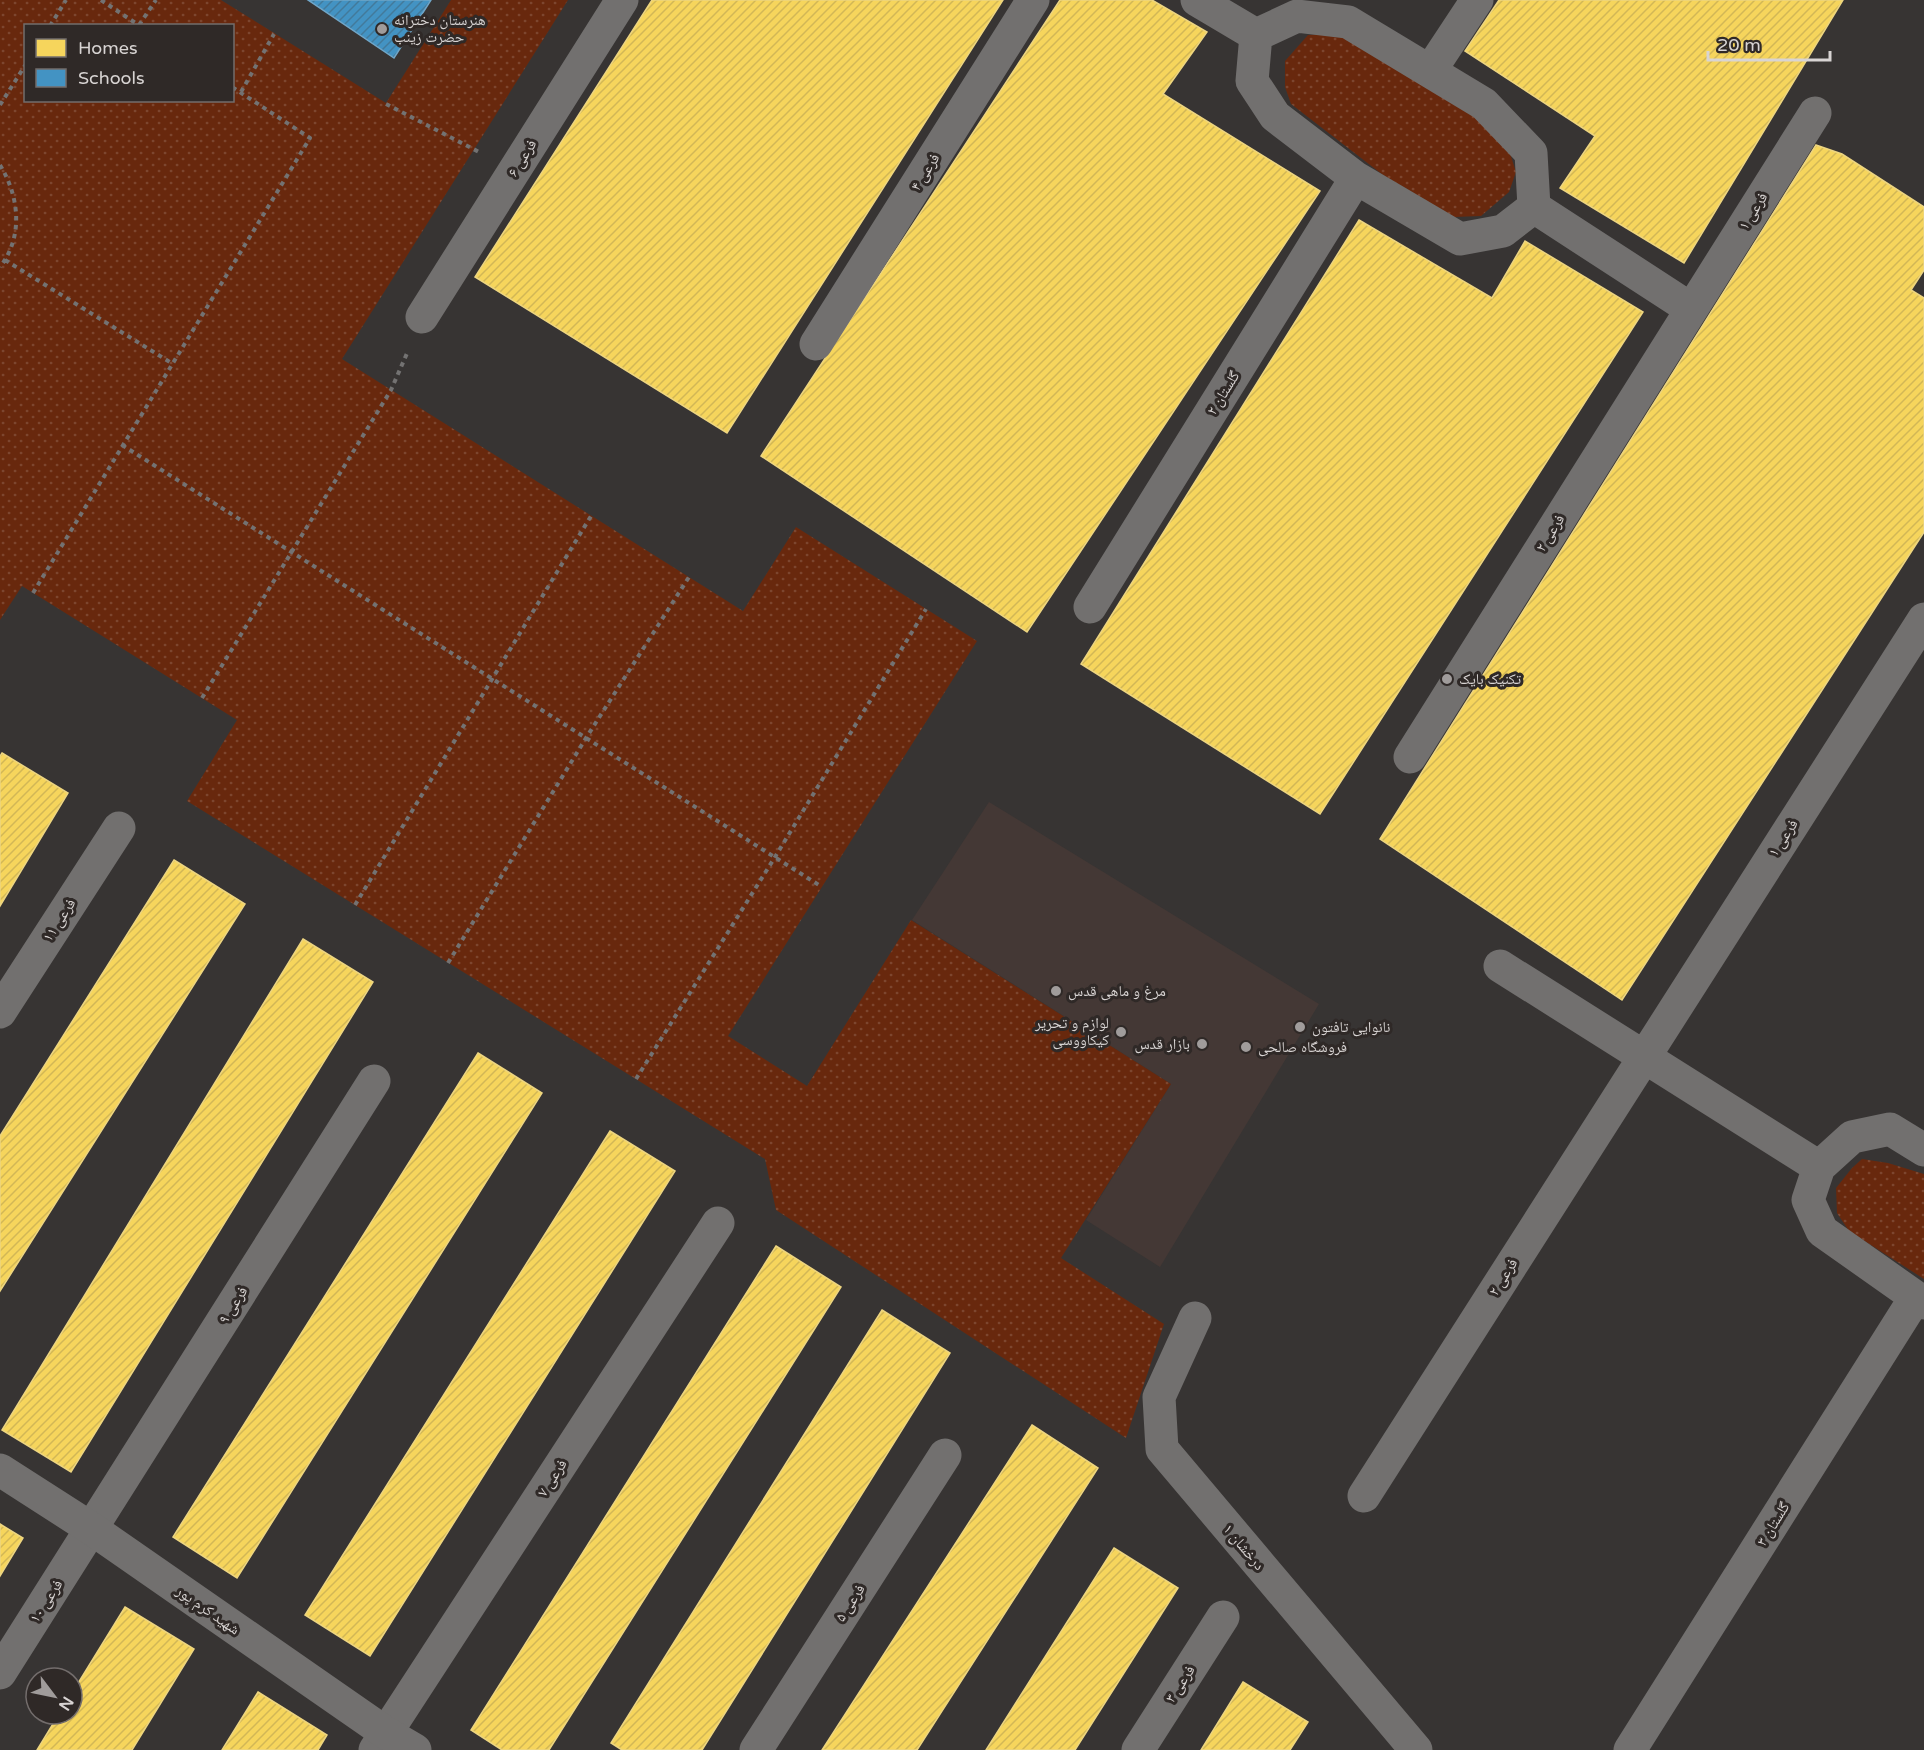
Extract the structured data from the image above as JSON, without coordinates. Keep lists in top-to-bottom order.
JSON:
{
  "streets": {
    "street": [
      "فرعی ۶",
      "فرعی ۴",
      "فرعی ۱",
      "گلستان ۲",
      "فرعی ۲",
      "فرعی ۱۱",
      "فرعی ۹",
      "فرعی ۷",
      "گلستان ۳",
      "درخشان ۱",
      "فرعی ۱۰",
      "فرعی ۵",
      "شهید کرم پور",
      "فرعی ۳"
    ]
  },
  "crossings": [
    ["فرعی ۱", "فرعی ۲"],
    ["فرعی ۹", "فرعی ۱۰"],
    ["فرعی ۹", "شهید کرم پور"],
    ["فرعی ۷", "شهید کرم پور"],
    ["فرعی ۱۰", "شهید کرم پور"]
  ],
  "places": [
    "هنرستان دخترانه حضرت زینب",
    "تکنیک بایک",
    "مرغ و ماهی قدس",
    "نانوایی تافتون",
    "لوازم و تحریر کیکاووسی",
    "بازار قدس",
    "فروشگاه صالحی"
  ],
  "legend": ["Homes", "Schools"],
  "scale_bar": "20 m",
  "north": "bottom right"
}
